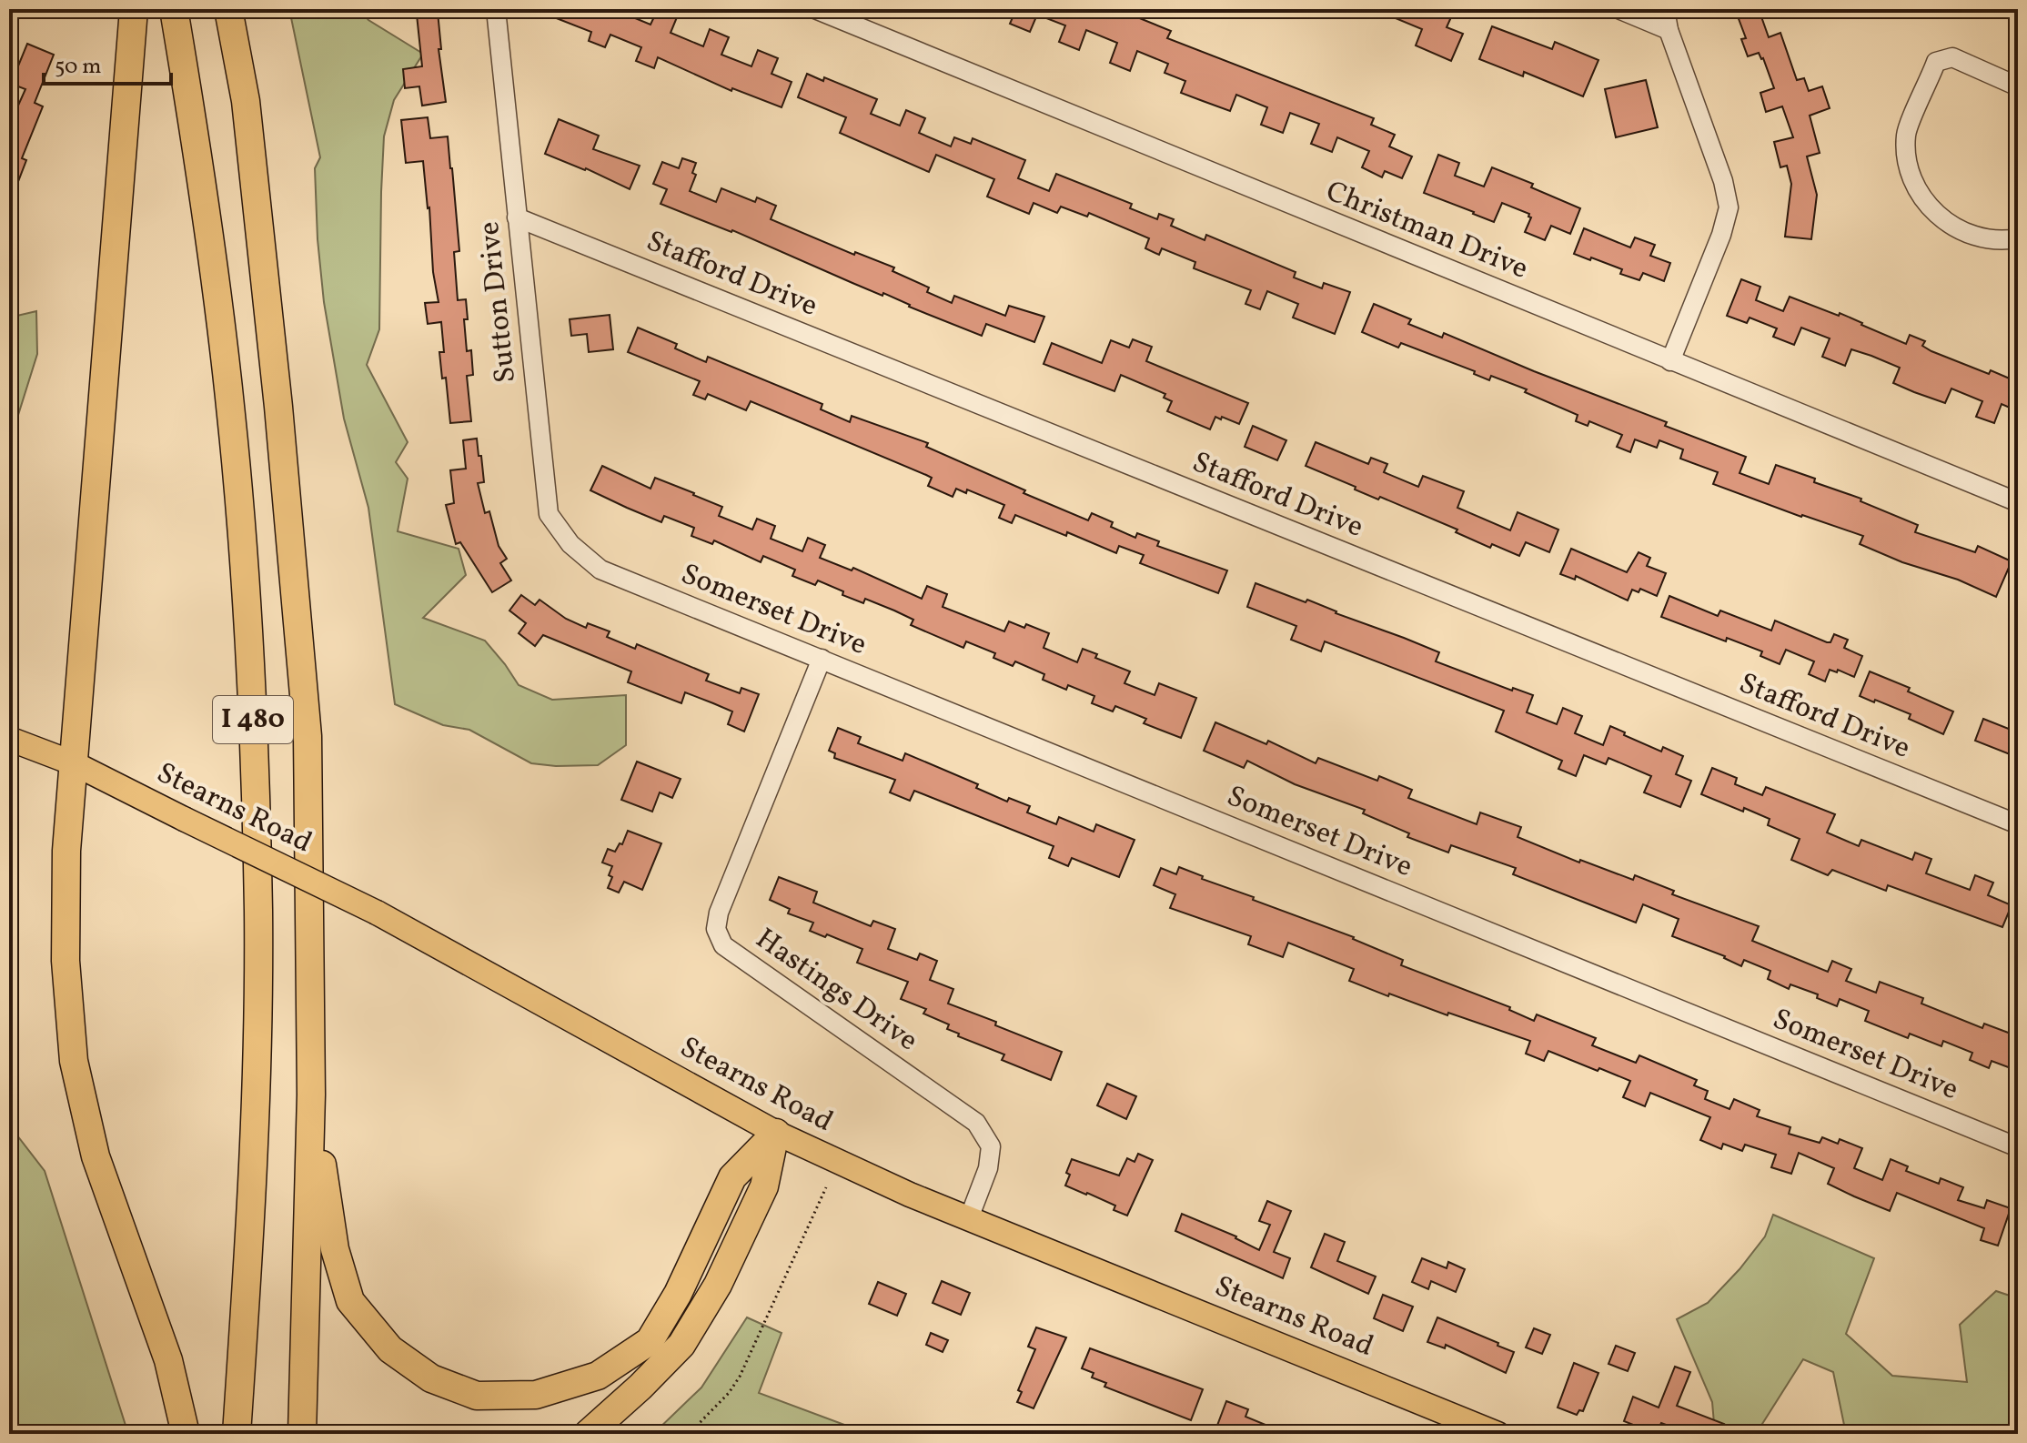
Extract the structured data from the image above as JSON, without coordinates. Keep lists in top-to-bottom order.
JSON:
{
  "streets": {
    "highway": ["I 480"],
    "main road": ["Stearns Road"],
    "street": [
      "Christman Drive",
      "Stafford Drive",
      "Sutton Drive",
      "Somerset Drive",
      "Hastings Drive"
    ]
  },
  "crossings": [
    ["Stafford Drive", "Sutton Drive"],
    ["Sutton Drive", "Somerset Drive"],
    ["Somerset Drive", "Hastings Drive"],
    ["Stearns Road", "Hastings Drive"]
  ],
  "scale_bar": "50 m"
}
